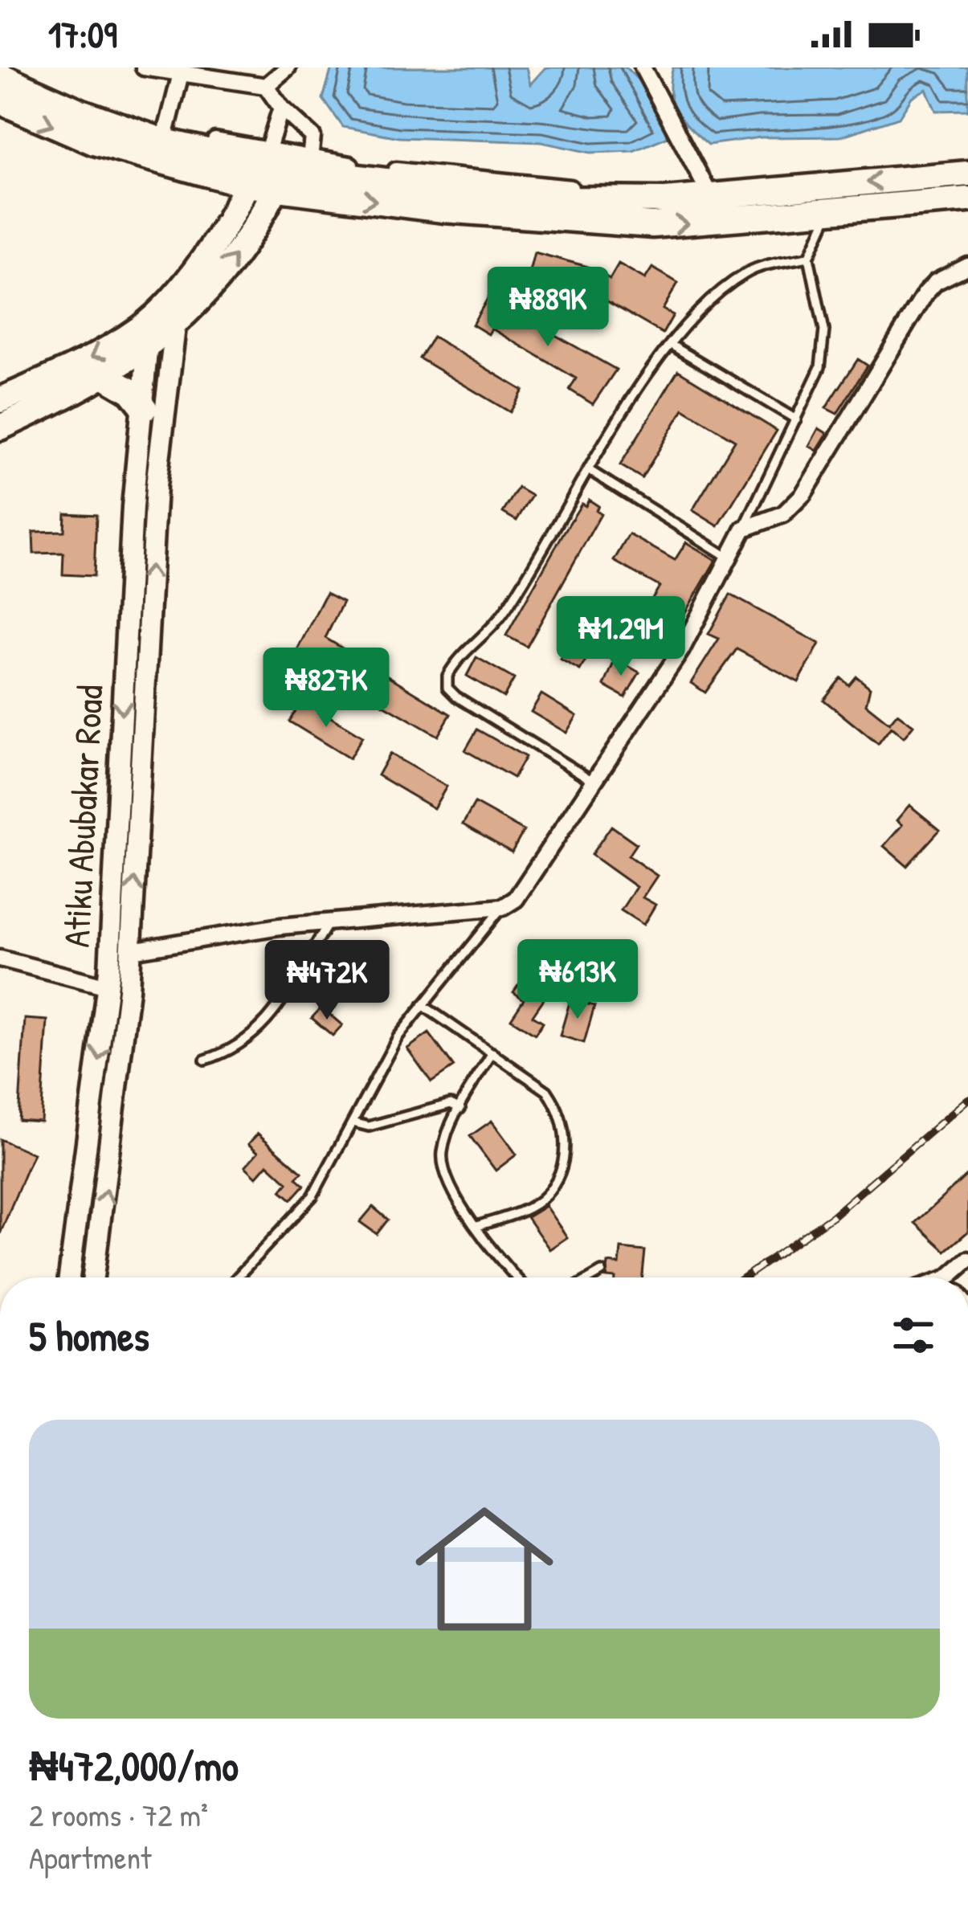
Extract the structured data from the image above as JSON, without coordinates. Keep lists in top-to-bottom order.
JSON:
{
  "streets": {
    "street": ["Atiku Abubakar Road"]
  },
  "page": {
    "status": "17:09",
    "price": [
      "₦889K",
      "₦1.29M",
      "₦827K",
      "₦613K",
      "₦472K"
    ],
    "heading": "5 homes",
    "list": [
      {
        "name": "₦472,000/mo",
        "note": "2 rooms · 72 m² · Apartment"
      }
    ]
  }
}
